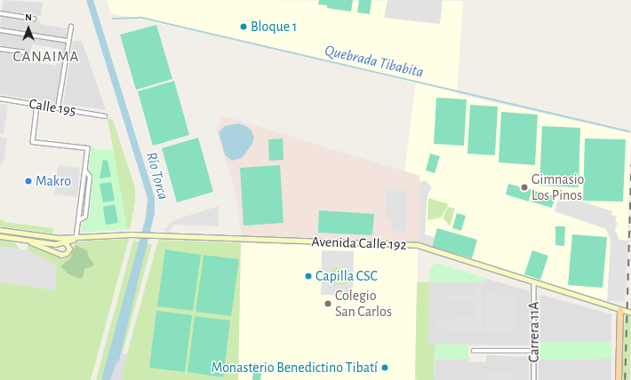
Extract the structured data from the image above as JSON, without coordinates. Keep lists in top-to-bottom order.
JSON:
{
  "streets": {
    "main road": ["Avenida Calle 192"],
    "street": ["Calle 195", "Carrera 11A"]
  },
  "crossings": [
    ["Avenida Calle 192", "Carrera 11A"]
  ],
  "districts": ["CANAIMA"],
  "water": ["Quebrada Tibabita", "Río Torca"],
  "places": [
    "Bloque 1",
    "Makro",
    "Gimnasio Los Pinos",
    "Capilla CSC",
    "Colegio San Carlos",
    "Monasterio Benedictino Tibatí"
  ],
  "north": "top"
}
